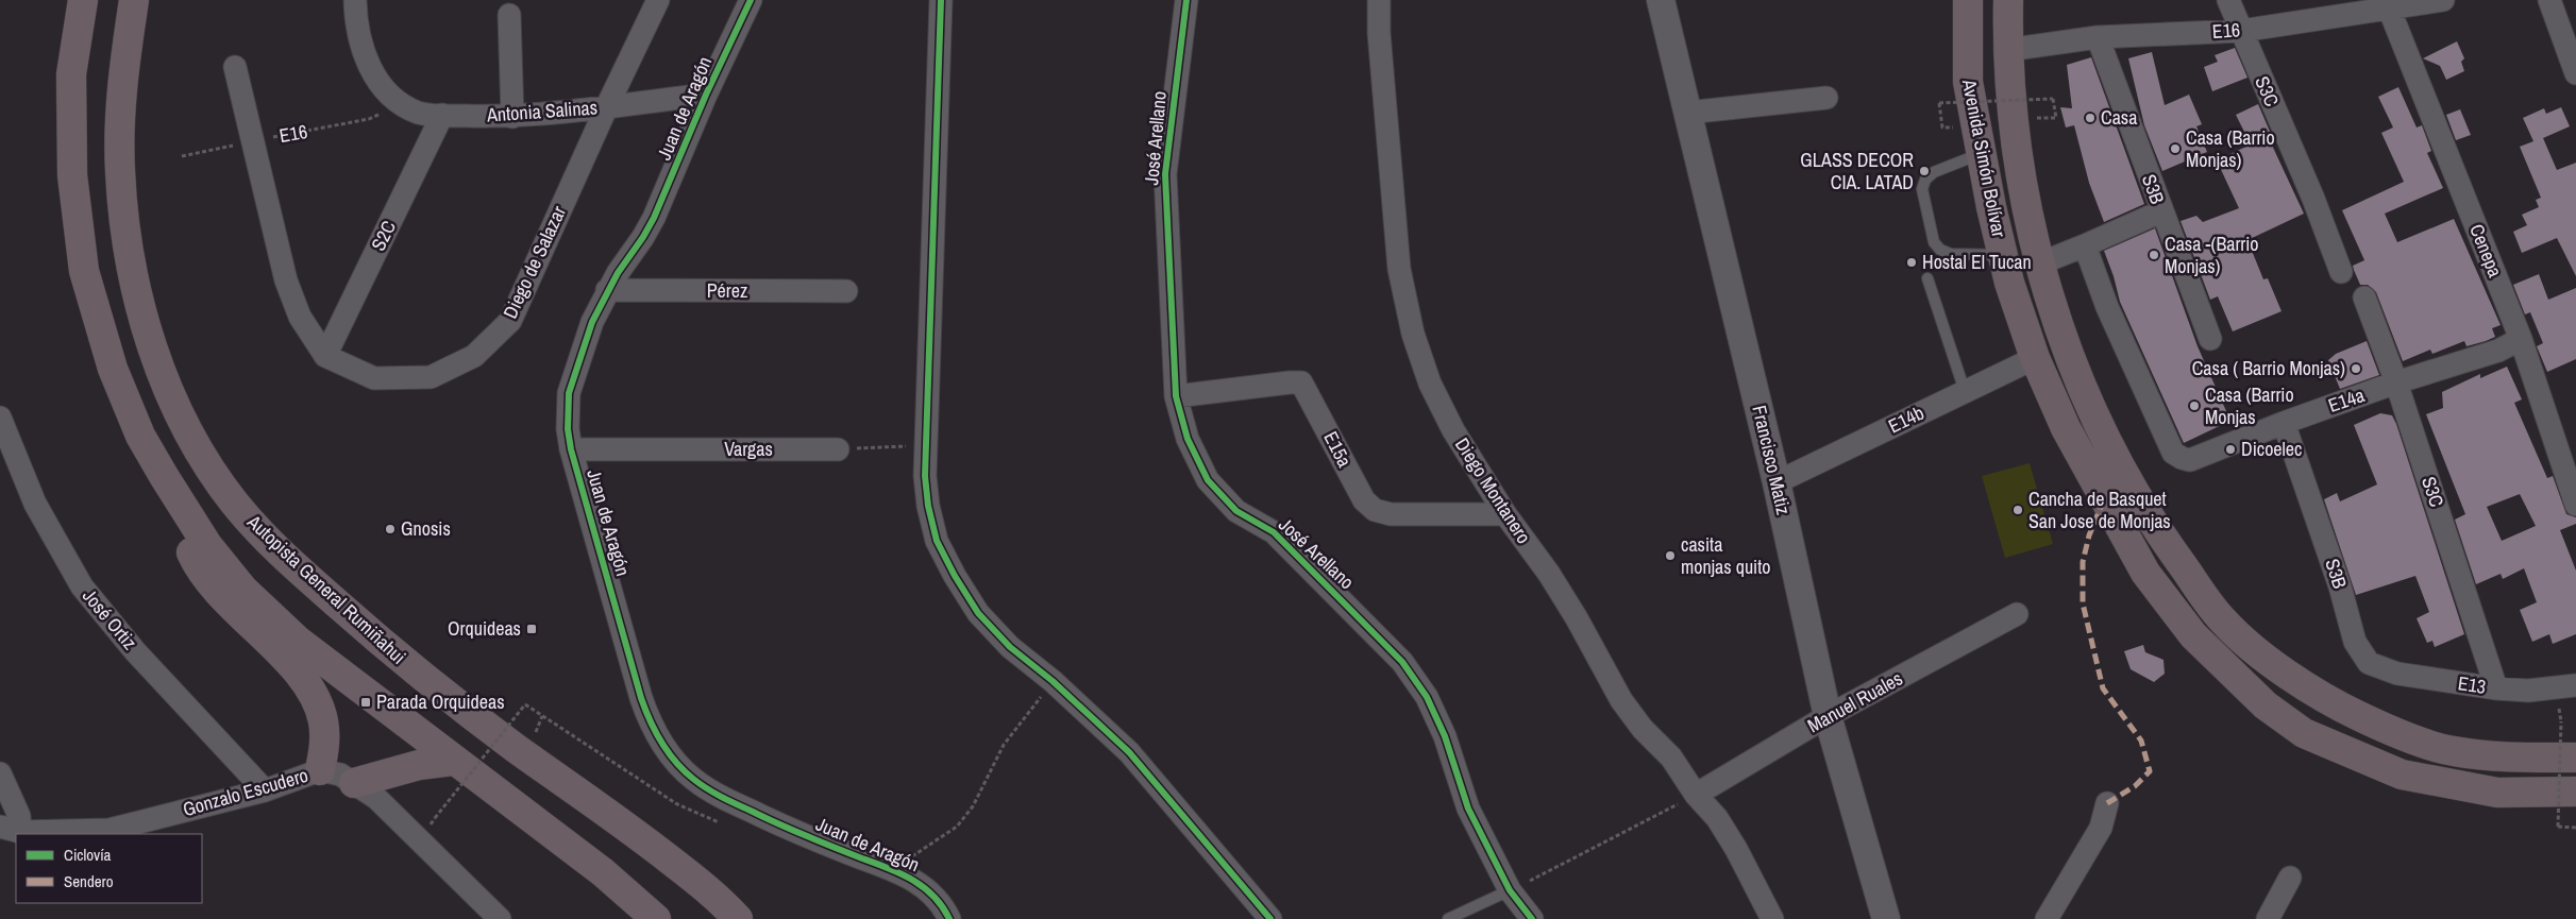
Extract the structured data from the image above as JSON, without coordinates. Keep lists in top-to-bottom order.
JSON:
{
  "streets": {
    "highway": ["Avenida Simón Bolívar", "Autopista General Rumiñahui"],
    "street": [
      "E16",
      "S3C",
      "Juan de Aragón",
      "Antonia Salinas",
      "José Arellano",
      "S3B",
      "S2C",
      "Cenepa",
      "Diego de Salazar",
      "Pérez",
      "E14a",
      "E14b",
      "Vargas",
      "E15a",
      "Francisco Matiz",
      "Diego Montanero",
      "José Ortiz",
      "E13",
      "Manuel Ruales",
      "Gonzalo Escudero"
    ]
  },
  "crossings": [
    ["E16", "S3C"],
    ["E16", "Antonia Salinas"],
    ["E16", "Avenida Simón Bolívar"],
    ["E16", "S3B"],
    ["E16", "Cenepa"],
    ["S3C", "E14a"],
    ["S3C", "E13"],
    ["Juan de Aragón", "Antonia Salinas"],
    ["Juan de Aragón", "Pérez"],
    ["Juan de Aragón", "Vargas"],
    ["Antonia Salinas", "S2C"],
    ["Antonia Salinas", "Diego de Salazar"],
    ["José Arellano", "E15a"],
    ["Avenida Simón Bolívar", "E14b"],
    ["S3B", "E14a"],
    ["S3B", "E13"],
    ["S2C", "Diego de Salazar"],
    ["Cenepa", "E14a"],
    ["E14b", "Francisco Matiz"],
    ["E15a", "Diego Montanero"],
    ["Francisco Matiz", "Manuel Ruales"],
    ["Diego Montanero", "Manuel Ruales"],
    ["José Ortiz", "Gonzalo Escudero"]
  ],
  "places": {
    "other": [
      "Casa",
      "Casa (Barrio Monjas)",
      "GLASS DECOR CIA. LATAD",
      "Casa -(Barrio Monjas)",
      "Hostal El Tucan",
      "Casa ( Barrio Monjas)",
      "Casa (Barrio Monjas",
      "Dicoelec",
      "Cancha de Basquet San Jose de Monjas",
      "Gnosis",
      "casita monjas quito"
    ],
    "transit": ["Orquideas", "Parada Orquideas"]
  },
  "legend": ["Ciclovía", "Sendero"]
}
